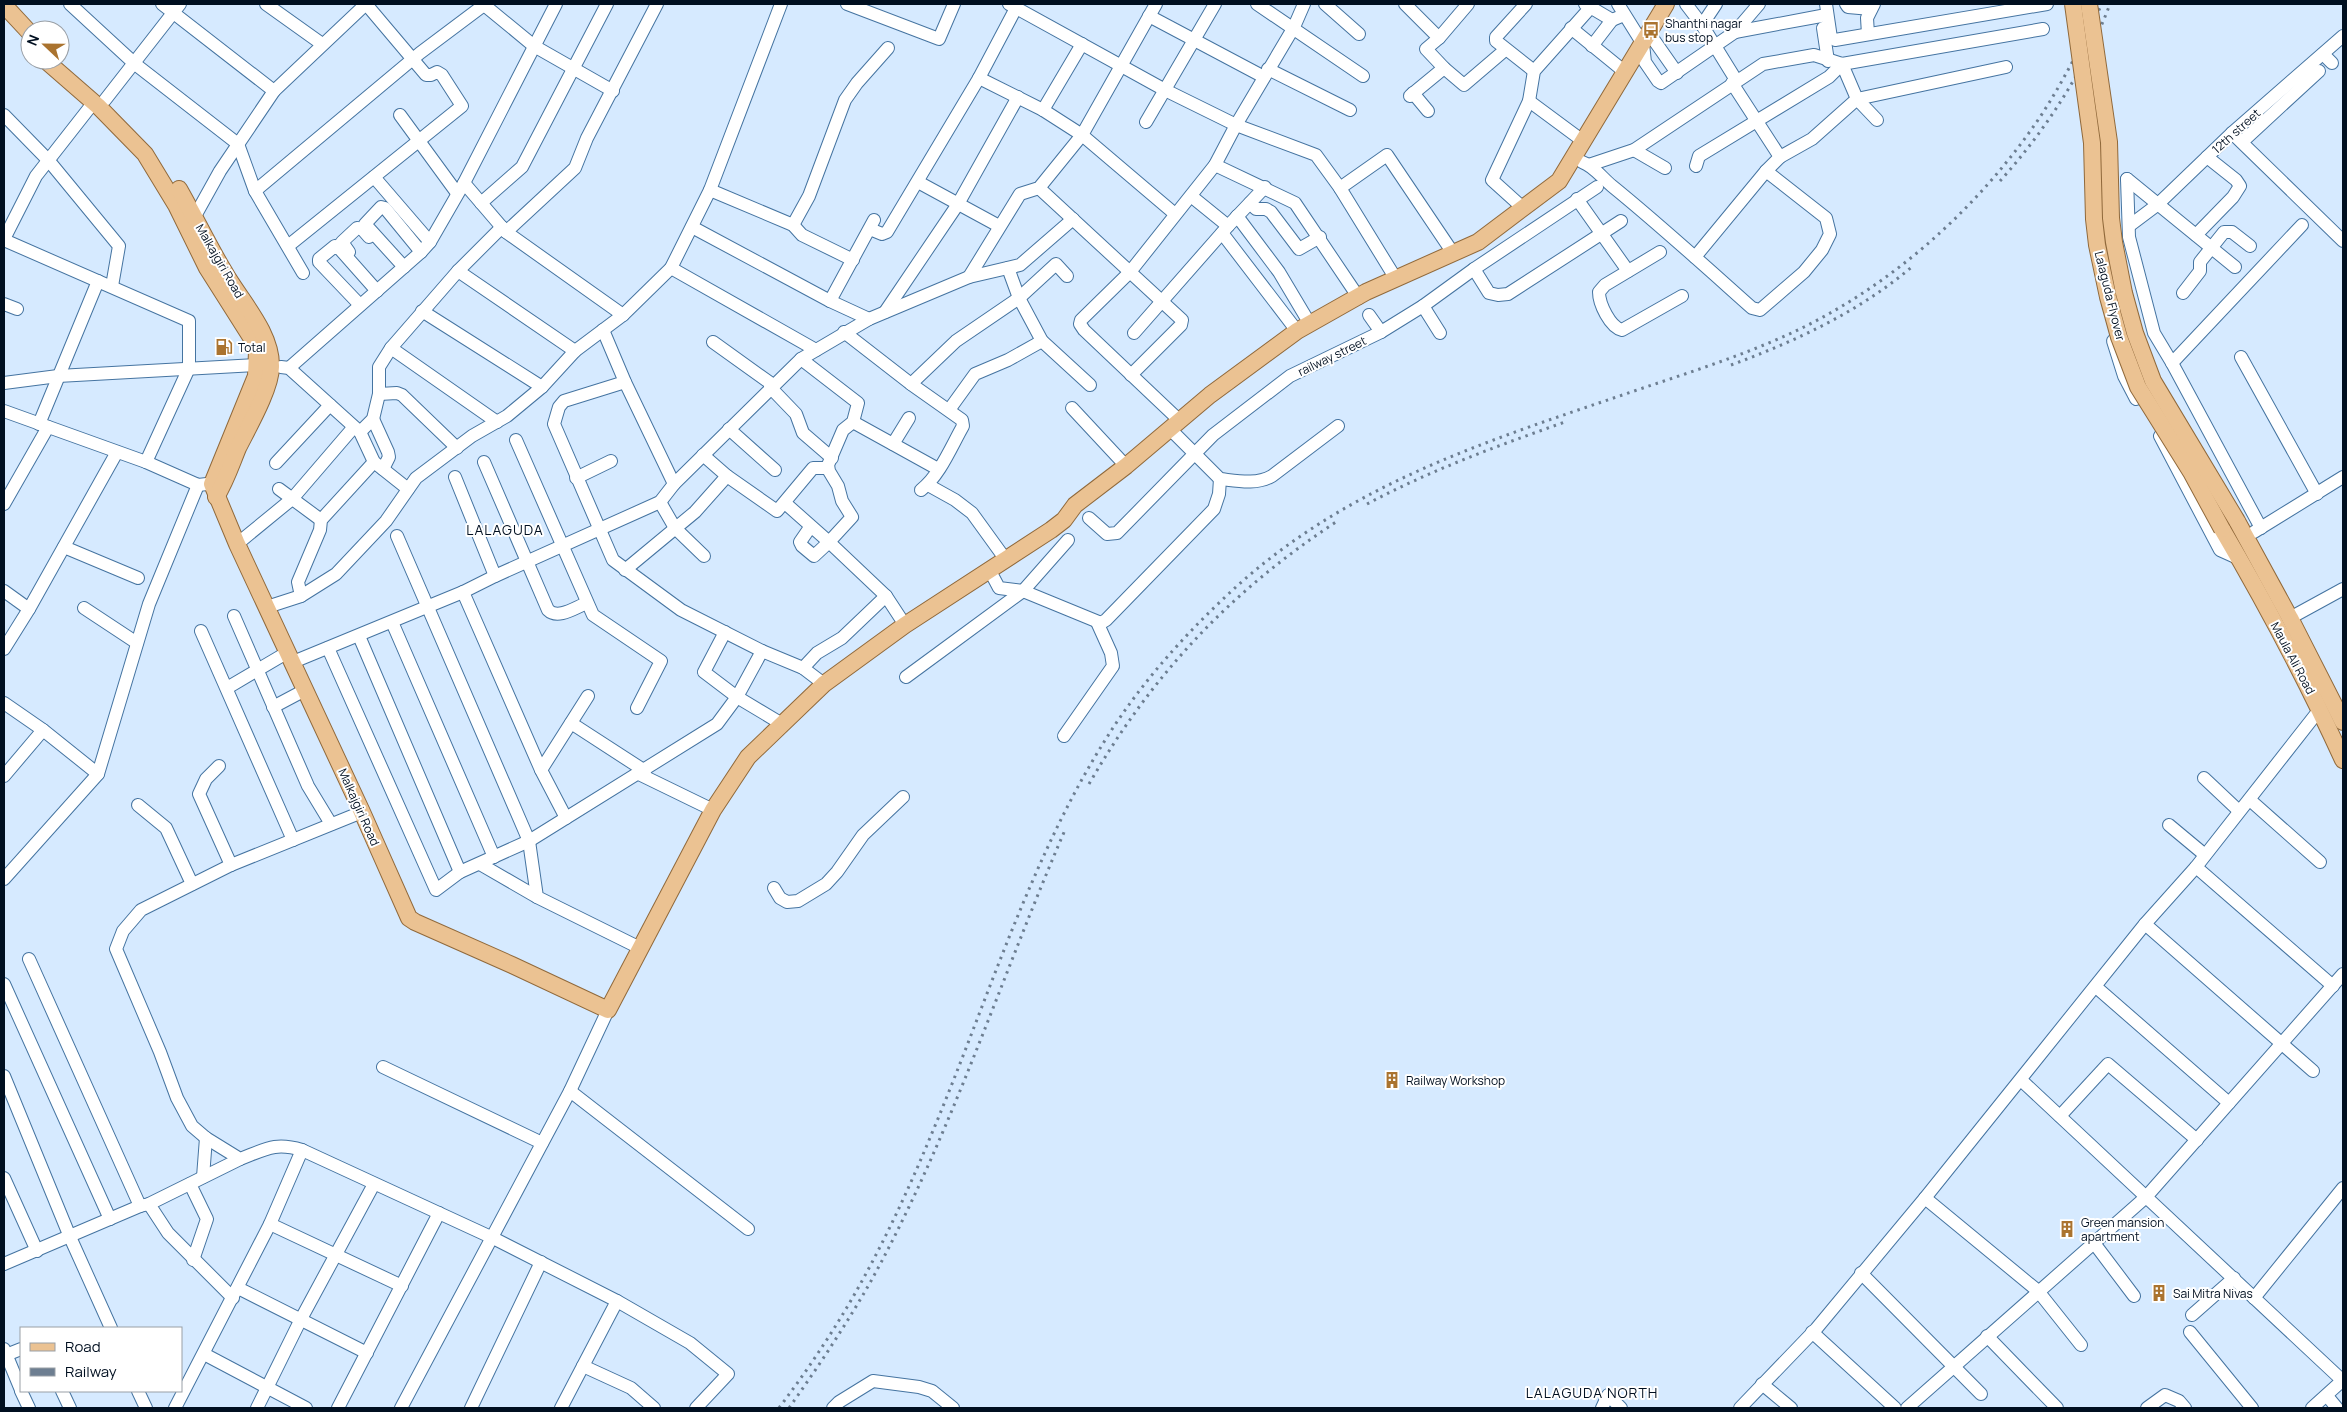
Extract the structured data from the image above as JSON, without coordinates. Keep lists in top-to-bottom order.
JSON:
{
  "streets": {
    "main road": ["Malkajgiri Road", "Lalaguda Flyover", "Maula Ali Road"],
    "street": ["12th street", "railway street"]
  },
  "crossings": [
    ["Lalaguda Flyover", "Maula Ali Road"]
  ],
  "districts": ["LALAGUDA", "LALAGUDA NORTH"],
  "places": {
    "bus stop": ["Shanthi nagar bus stop"],
    "fuel station": ["Total"],
    "building": ["Railway Workshop", "Green mansion apartment", "Sai Mitra Nivas"]
  },
  "legend": ["Road", "Railway"],
  "north": "left"
}
